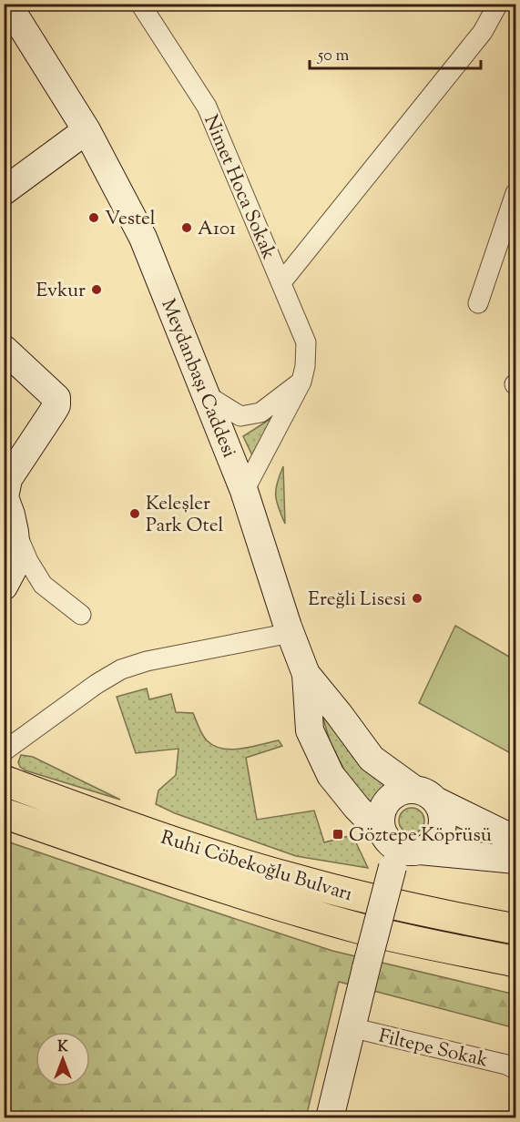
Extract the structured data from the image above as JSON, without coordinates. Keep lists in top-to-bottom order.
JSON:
{
  "streets": {
    "main road": ["Meydanbaşı Caddesi", "Ruhi Cöbekoğlu Bulvarı"],
    "street": ["Nimet Hoca Sokak", "Filtepe Sokak"]
  },
  "crossings": [
    ["Nimet Hoca Sokak", "Meydanbaşı Caddesi"]
  ],
  "places": {
    "other": [
      "Vestel",
      "A101",
      "Evkur",
      "Keleşler Park Otel",
      "Ereğli Lisesi"
    ],
    "transit": ["Göztepe Köprüsü"]
  },
  "scale_bar": "50 m",
  "north": "top"
}
